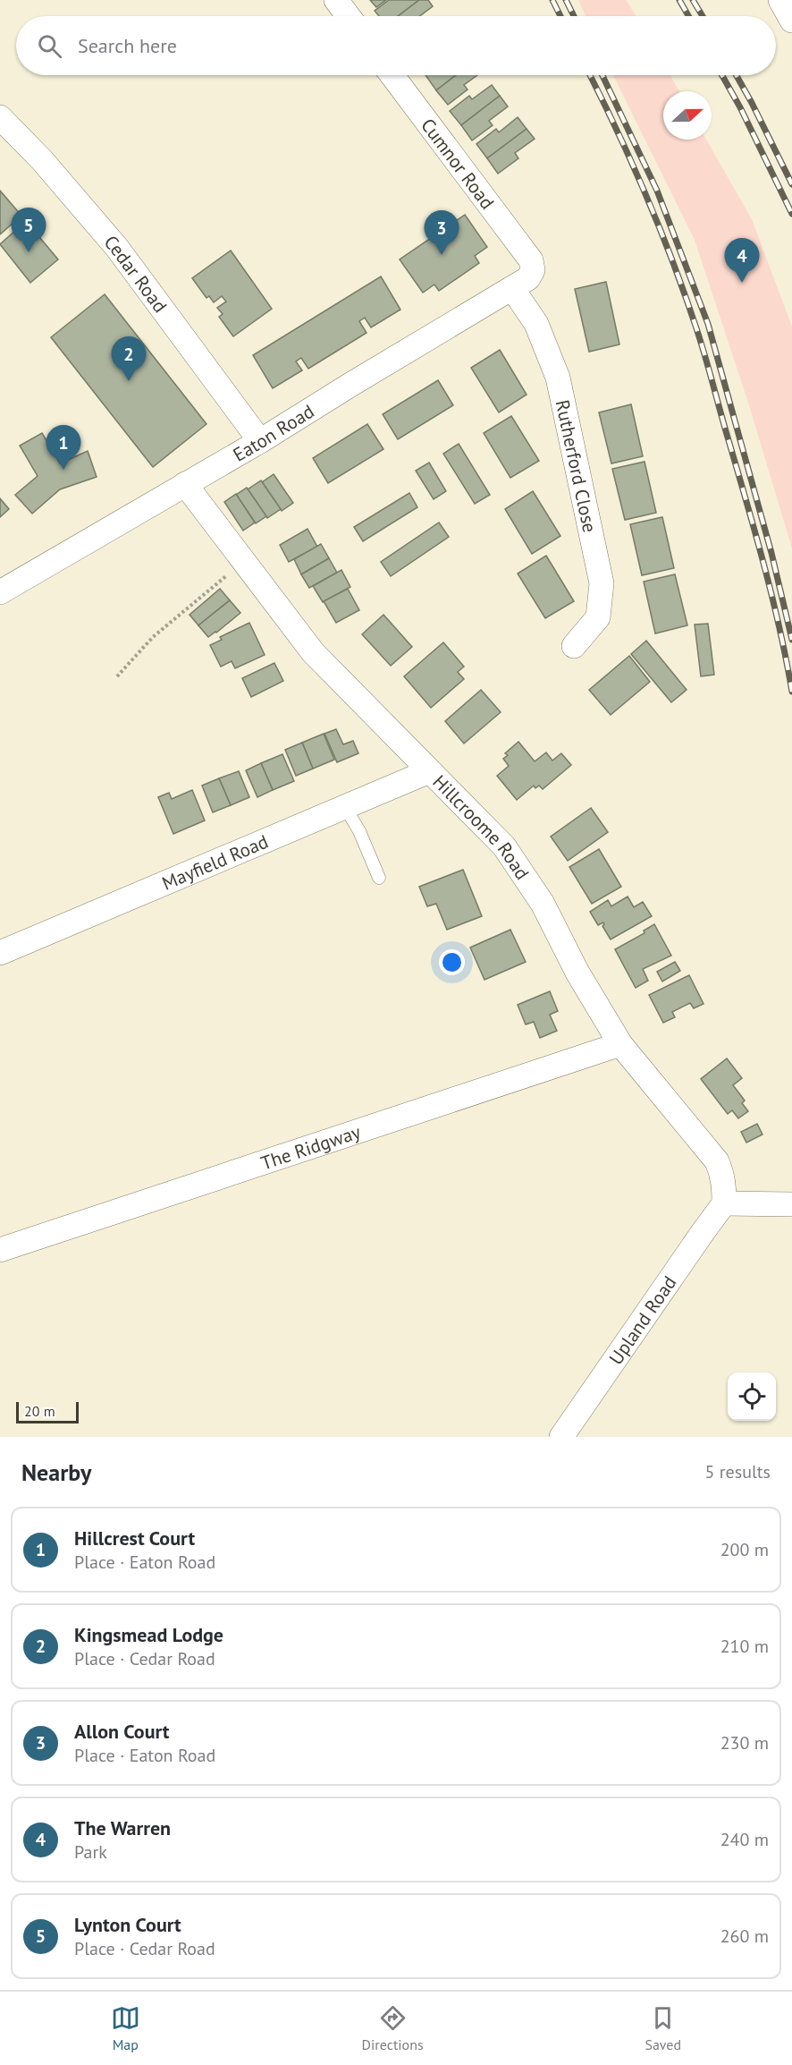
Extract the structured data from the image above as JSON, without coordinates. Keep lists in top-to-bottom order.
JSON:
{
  "streets": {
    "street": [
      "Cumnor Road",
      "Cedar Road",
      "Eaton Road",
      "Rutherford Close",
      "Hillcroome Road",
      "Mayfield Road",
      "The Ridgway",
      "Upland Road"
    ]
  },
  "crossings": [
    ["Cumnor Road", "Eaton Road"],
    ["Cedar Road", "Eaton Road"],
    ["Eaton Road", "Rutherford Close"],
    ["Eaton Road", "Hillcroome Road"],
    ["Hillcroome Road", "Mayfield Road"],
    ["Hillcroome Road", "The Ridgway"],
    ["Hillcroome Road", "Upland Road"]
  ],
  "scale_bar": "20 m",
  "north": "right",
  "page": {
    "search": "Search here",
    "pins": [
      "5",
      "3",
      "4",
      "2",
      "1"
    ],
    "scale": "20 m",
    "heading": ["Nearby", "5 results"],
    "list": [
      {
        "mark": "1",
        "name": "Hillcrest Court",
        "note": "Place · Eaton Road",
        "value": "200 m"
      },
      {
        "mark": "2",
        "name": "Kingsmead Lodge",
        "note": "Place · Cedar Road",
        "value": "210 m"
      },
      {
        "mark": "3",
        "name": "Allon Court",
        "note": "Place · Eaton Road",
        "value": "230 m"
      },
      {
        "mark": "4",
        "name": "The Warren",
        "note": "Park",
        "value": "240 m"
      },
      {
        "mark": "5",
        "name": "Lynton Court",
        "note": "Place · Cedar Road",
        "value": "260 m"
      }
    ],
    "nav": ["Map", "Directions", "Saved"]
  }
}
